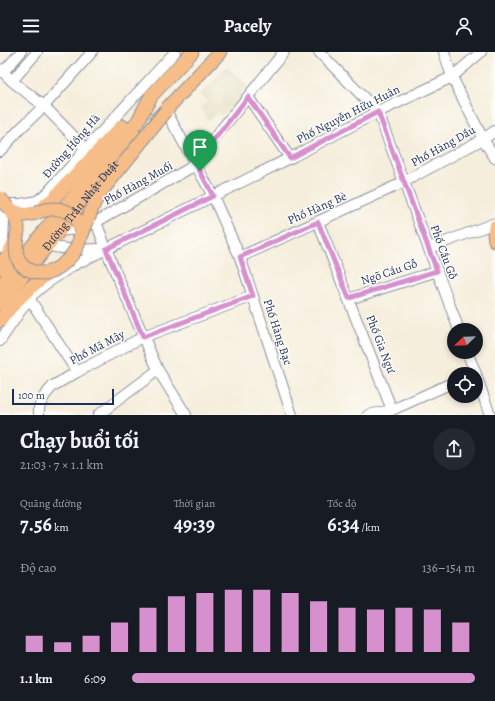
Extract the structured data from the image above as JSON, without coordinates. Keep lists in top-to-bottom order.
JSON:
{
  "streets": {
    "main road": ["Đường Trần Nhật Duật"],
    "street": [
      "Phố Nguyễn Hữu Huân",
      "Đường Hồng Hà",
      "Phố Hàng Dầu",
      "Phố Hàng Muối",
      "Phố Hàng Bè",
      "Phố Cầu Gỗ",
      "Ngõ Cầu Gỗ",
      "Phố Hàng Bạc",
      "Phố Gia Ngư",
      "Phố Mã Mây"
    ]
  },
  "crossings": [
    ["Phố Nguyễn Hữu Huân", "Đường Trần Nhật Duật"],
    ["Phố Nguyễn Hữu Huân", "Phố Cầu Gỗ"],
    ["Phố Nguyễn Hữu Huân", "Phố Hàng Bạc"],
    ["Phố Hàng Dầu", "Phố Hàng Bè"],
    ["Phố Hàng Dầu", "Phố Cầu Gỗ"],
    ["Phố Hàng Muối", "Đường Trần Nhật Duật"],
    ["Phố Hàng Muối", "Phố Hàng Bạc"],
    ["Đường Trần Nhật Duật", "Phố Hàng Bạc"],
    ["Phố Hàng Bè", "Phố Cầu Gỗ"],
    ["Phố Hàng Bè", "Phố Hàng Bạc"],
    ["Phố Hàng Bè", "Phố Gia Ngư"],
    ["Phố Cầu Gỗ", "Ngõ Cầu Gỗ"],
    ["Ngõ Cầu Gỗ", "Phố Gia Ngư"],
    ["Phố Hàng Bạc", "Phố Mã Mây"]
  ],
  "scale_bar": "100 m",
  "north": "bottom left",
  "page": {
    "header": "Pacely",
    "scale": "100 m",
    "heading": ["Chạy buổi tối", "21:03 · 7 × 1.1 km"],
    "stats": [
      ["Quãng đường", "7.56 km"],
      ["Thời gian", "49:39"],
      ["Tốc độ", "6:34 /km"]
    ],
    "chart": ["Độ cao", "136–154 m"],
    "list": [
      {
        "name": "1.1 km",
        "note": "6:09"
      }
    ]
  }
}
